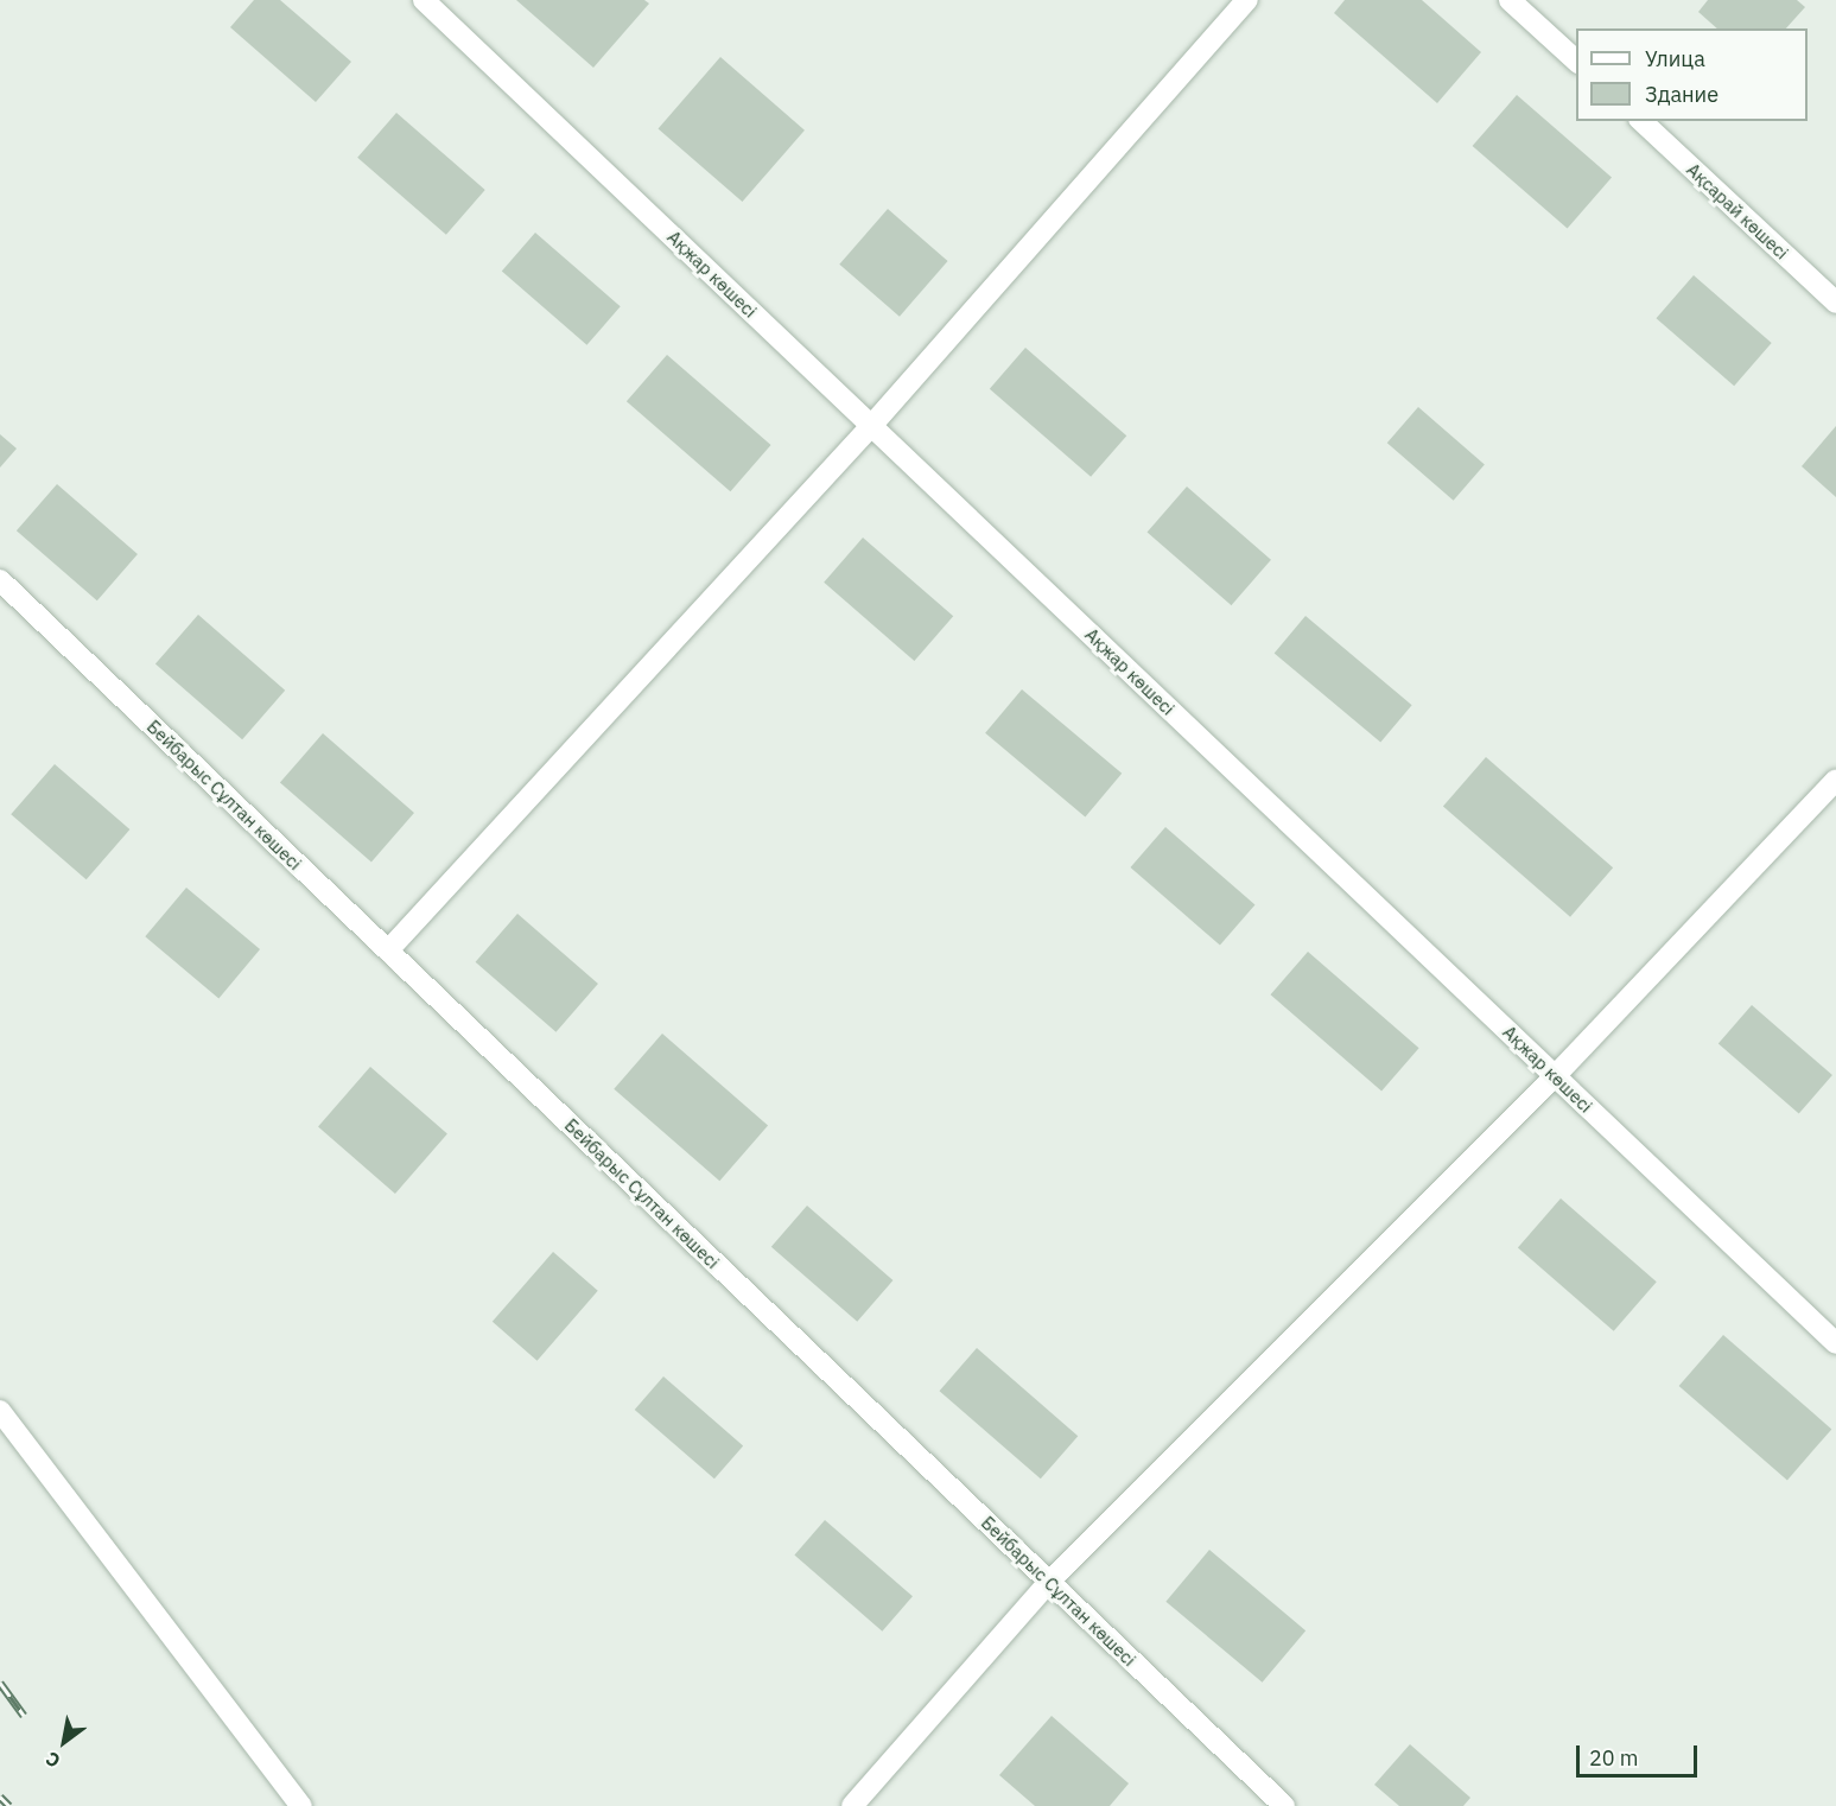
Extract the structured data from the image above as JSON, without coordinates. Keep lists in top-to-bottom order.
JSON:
{
  "streets": {
    "street": ["Ақсарай көшесі", "Ақжар көшесі", "Бейбарыс Сұлтан көшесі"]
  },
  "legend": ["Улица", "Здание"],
  "scale_bar": "20 m",
  "north": "bottom left"
}
